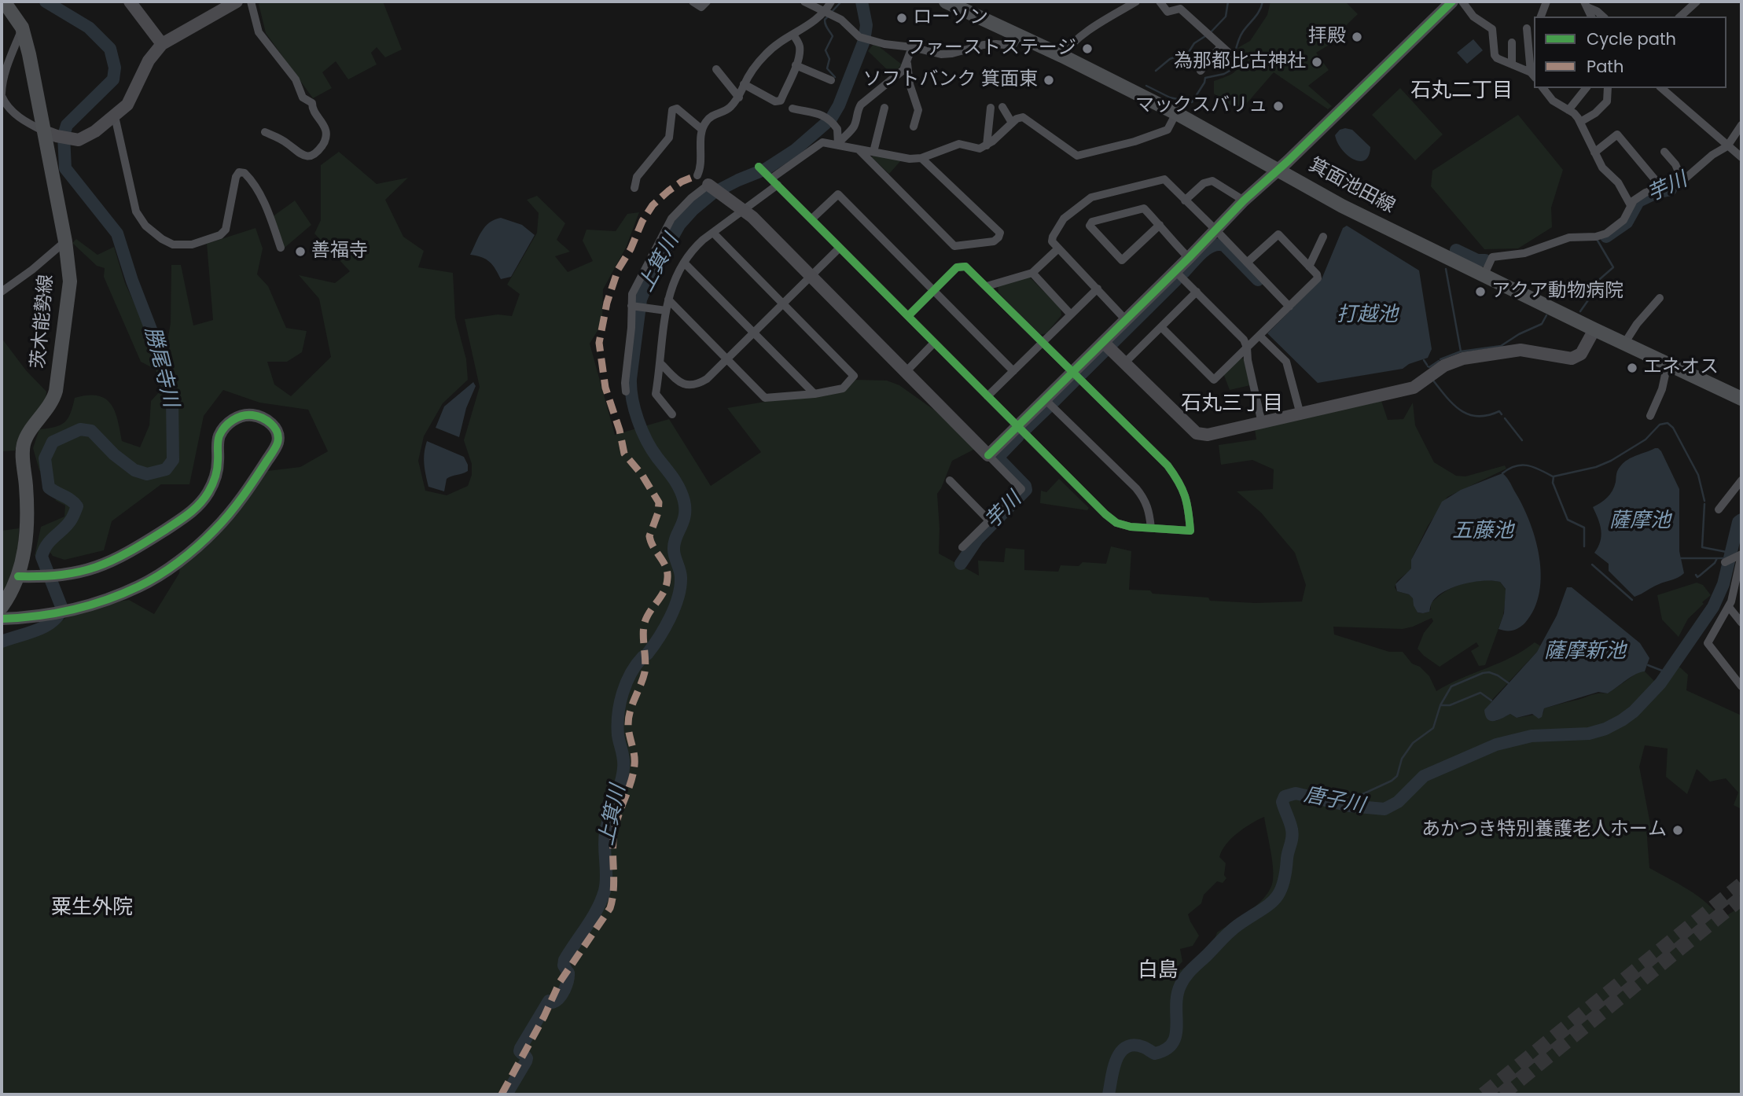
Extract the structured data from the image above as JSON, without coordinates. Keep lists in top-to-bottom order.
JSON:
{
  "streets": {
    "main road": ["箕面池田線", "茨木能勢線"]
  },
  "districts": [
    "石丸二丁目",
    "石丸三丁目",
    "粟生外院",
    "白島"
  ],
  "water": [
    "芋川",
    "上箕川",
    "打越池",
    "勝尾寺川",
    "薩摩池",
    "五藤池",
    "薩摩新池",
    "唐子川"
  ],
  "places": [
    "ローソン",
    "拝殿",
    "ファーストステージ",
    "為那都比古神社",
    "ソフトバンク 箕面東",
    "マックスバリュ",
    "善福寺",
    "アクア動物病院",
    "エネオス",
    "あかつき特別養護老人ホーム"
  ],
  "legend": ["Cycle path", "Path"]
}
